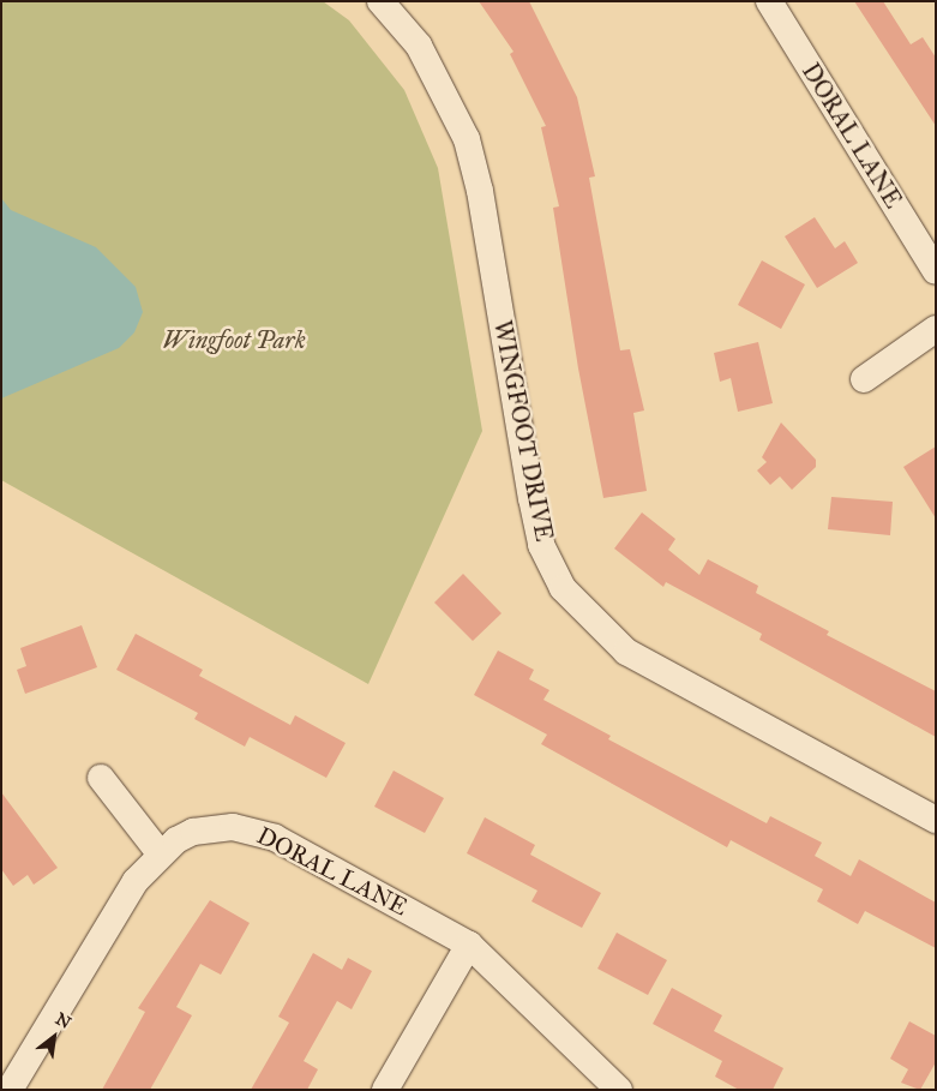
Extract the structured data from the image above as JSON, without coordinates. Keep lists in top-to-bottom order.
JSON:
{
  "streets": {
    "street": ["DORAL LANE", "WINGFOOT DRIVE"]
  },
  "parks": ["Wingfoot Park"],
  "north": "top right"
}
